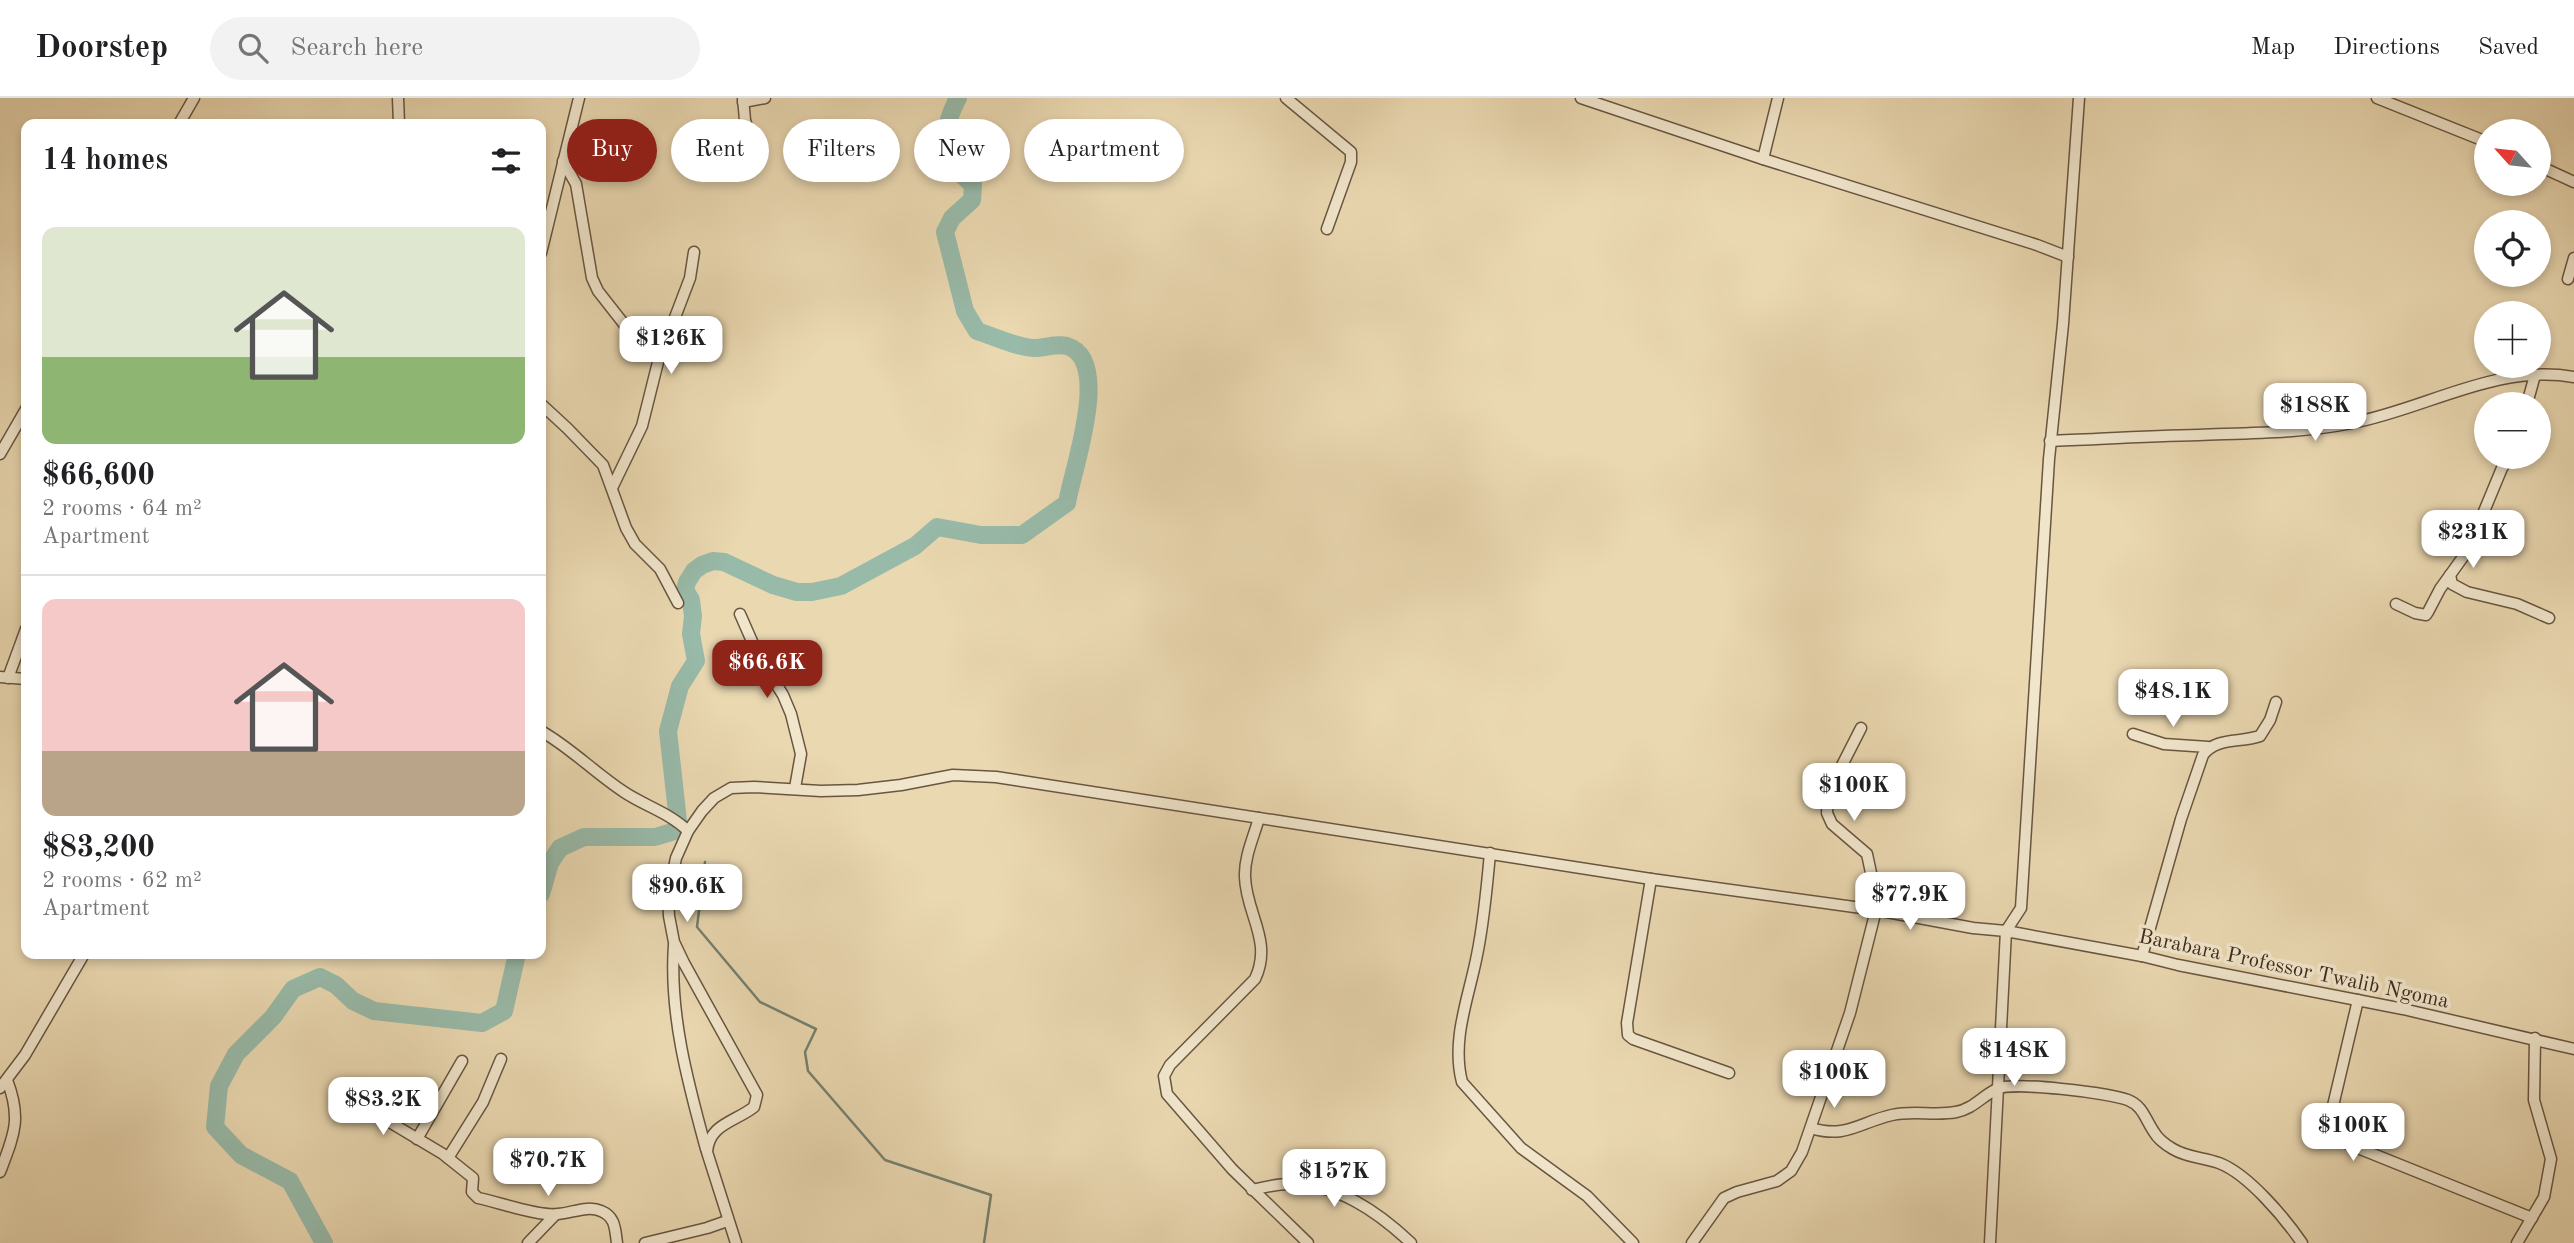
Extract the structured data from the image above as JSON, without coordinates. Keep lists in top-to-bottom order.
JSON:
{
  "streets": {
    "street": ["Barabara Professor Twalib Ngoma"]
  },
  "north": "top left",
  "page": {
    "header": "Doorstep",
    "search": "Search here",
    "nav": ["Map", "Directions", "Saved"],
    "map_buttons": ["+", "−"],
    "chip": [
      "Buy",
      "Rent",
      "Filters",
      "New",
      "Apartment"
    ],
    "heading": "14 homes",
    "list": [
      {
        "name": "$66,600",
        "note": "2 rooms · 64 m² · Apartment"
      },
      {
        "name": "$83,200",
        "note": "2 rooms · 62 m² · Apartment"
      }
    ],
    "price": [
      "$126K",
      "$188K",
      "$231K",
      "$66.6K",
      "$48.1K",
      "$100K",
      "$90.6K",
      "$77.9K",
      "$148K",
      "$100K",
      "$83.2K",
      "$100K",
      "$70.7K",
      "$157K"
    ]
  }
}
